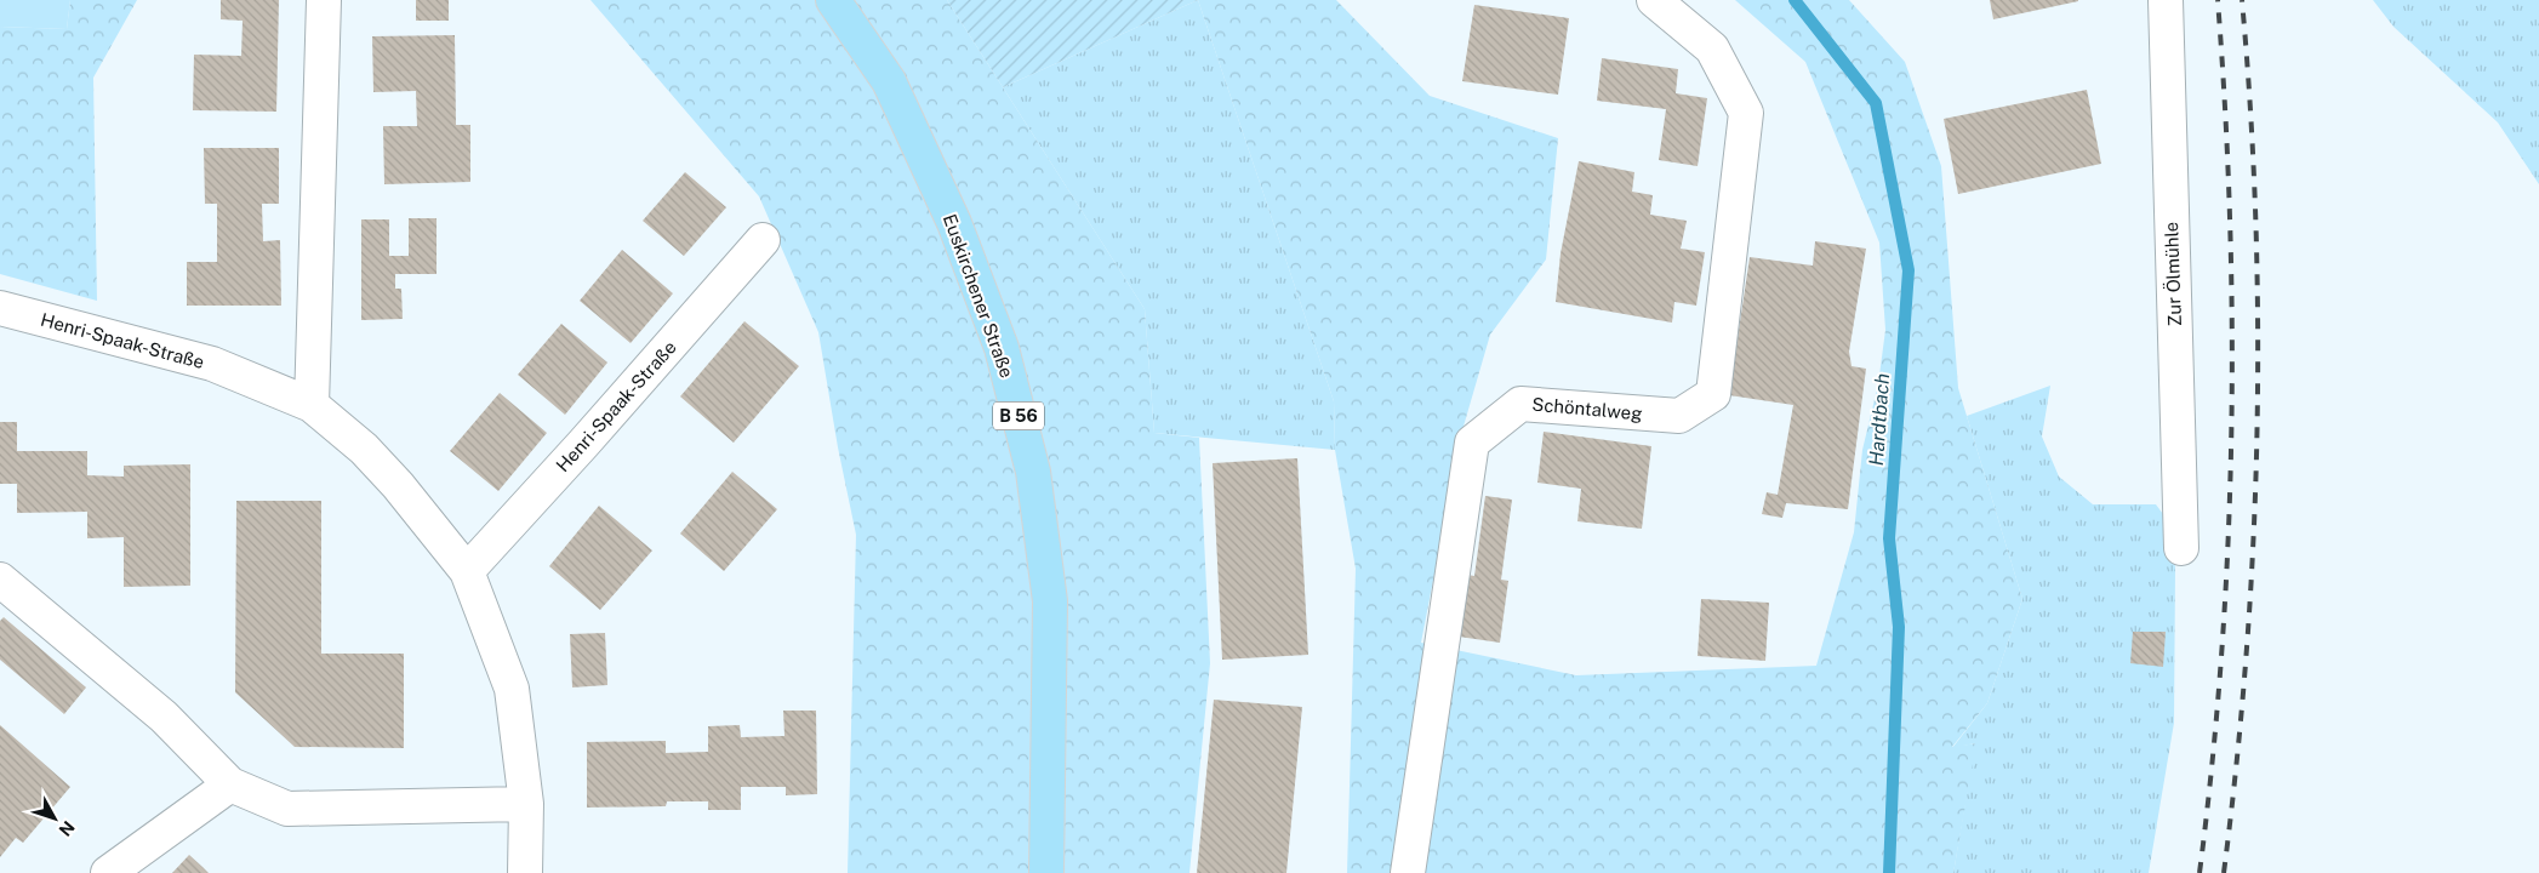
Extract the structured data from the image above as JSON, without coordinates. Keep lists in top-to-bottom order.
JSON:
{
  "streets": {
    "main road": ["Euskirchener Straße", "B 56"],
    "street": ["Zur Ölmühle", "Henri-Spaak-Straße", "Schöntalweg"]
  },
  "water": ["Hardtbach"],
  "north": "bottom right"
}
